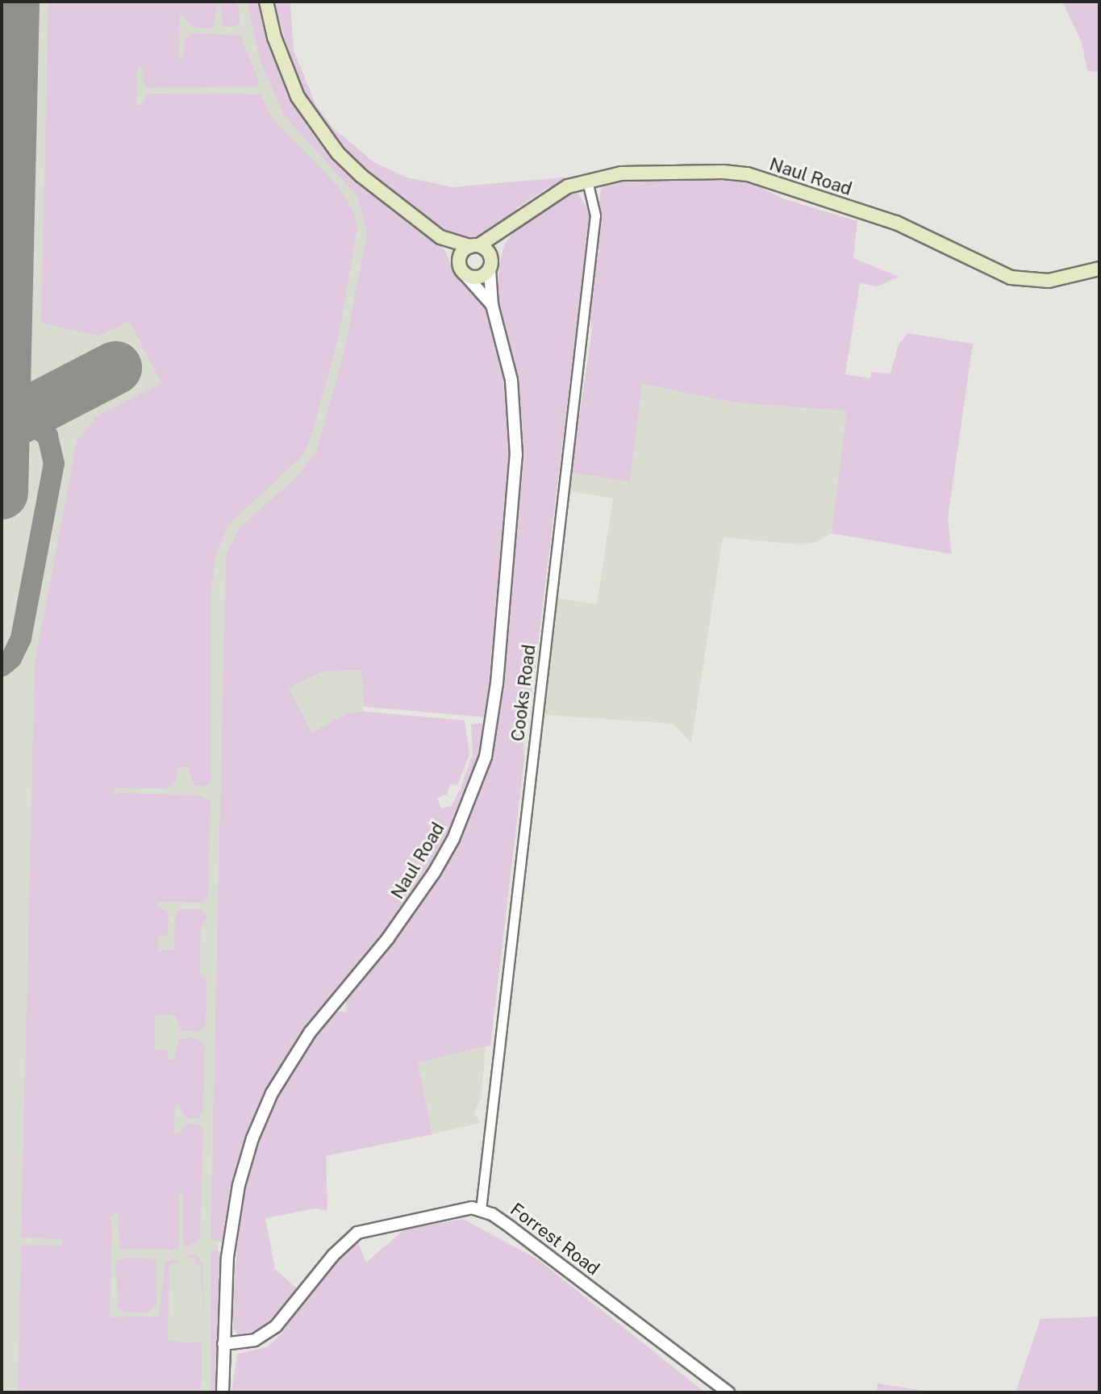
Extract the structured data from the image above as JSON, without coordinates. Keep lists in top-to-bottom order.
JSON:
{
  "streets": {
    "main road": ["Naul Road"],
    "street": ["Cooks Road", "Forrest Road"]
  },
  "crossings": [
    ["Naul Road", "Cooks Road"],
    ["Naul Road", "Forrest Road"],
    ["Cooks Road", "Forrest Road"]
  ]
}
